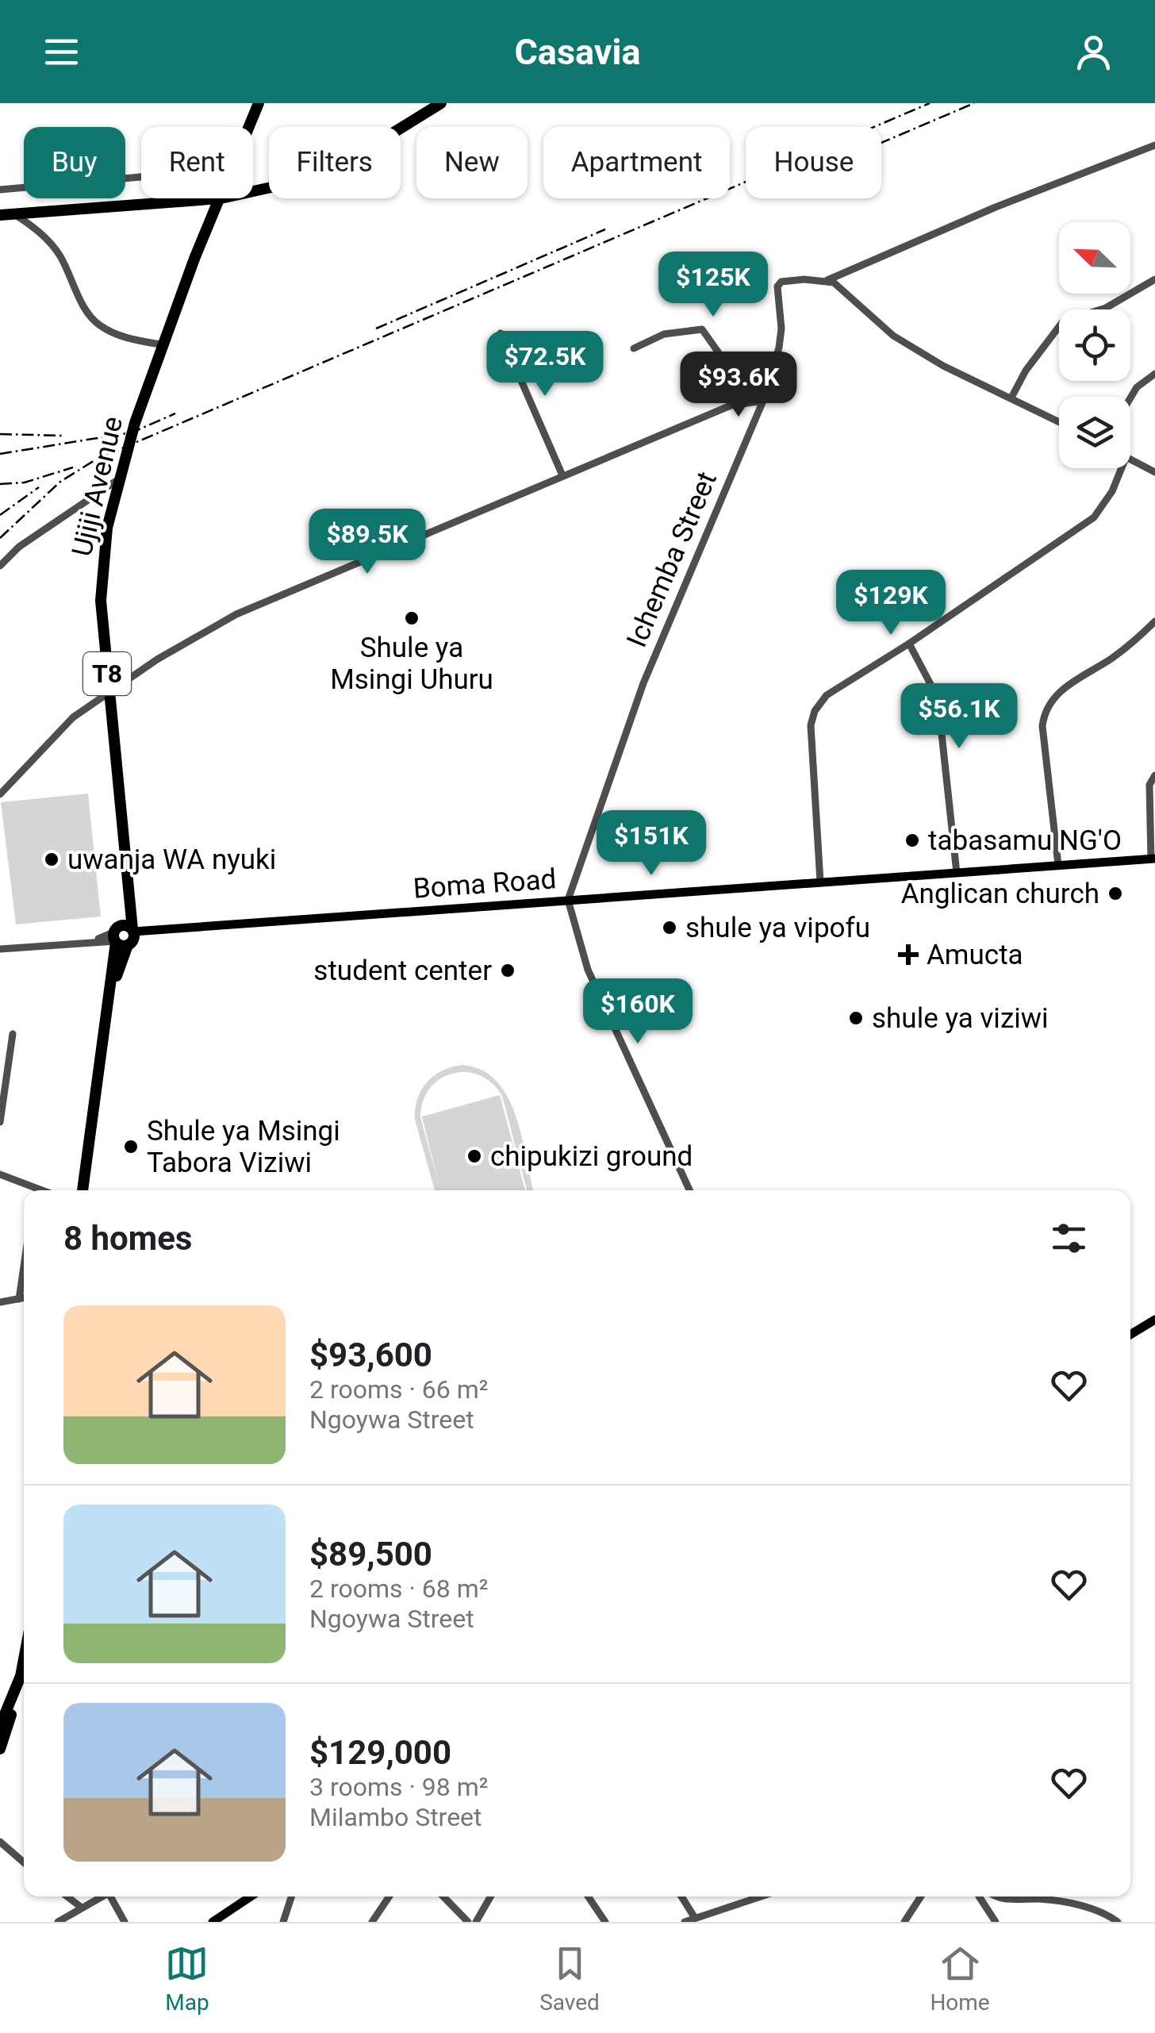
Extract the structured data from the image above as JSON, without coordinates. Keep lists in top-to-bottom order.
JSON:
{
  "streets": {
    "highway": ["Ujiji Avenue", "T8"],
    "main road": ["Boma Road"],
    "street": ["Ichemba Street"]
  },
  "crossings": [
    ["Ujiji Avenue", "T8"],
    ["Ujiji Avenue", "Boma Road"],
    ["Ichemba Street", "Boma Road"],
    ["T8", "Boma Road"]
  ],
  "places": {
    "other": [
      "Shule ya Msingi Uhuru",
      "tabasamu NG'O",
      "uwanja WA nyuki",
      "Anglican church",
      "shule ya vipofu",
      "student center",
      "shule ya viziwi",
      "Shule ya Msingi Tabora Viziwi",
      "chipukizi ground"
    ],
    "health": ["Amucta"]
  },
  "north": "top left",
  "page": {
    "header": "Casavia",
    "chip": [
      "Buy",
      "Rent",
      "Filters",
      "New",
      "Apartment",
      "House"
    ],
    "price": [
      "$125K",
      "$72.5K",
      "$93.6K",
      "$89.5K",
      "$129K",
      "$56.1K",
      "$151K",
      "$160K"
    ],
    "heading": "8 homes",
    "list": [
      {
        "name": "$93,600",
        "note": "2 rooms · 66 m² · Ngoywa Street"
      },
      {
        "name": "$89,500",
        "note": "2 rooms · 68 m² · Ngoywa Street"
      },
      {
        "name": "$129,000",
        "note": "3 rooms · 98 m² · Milambo Street"
      }
    ],
    "tabs": ["Map", "Saved", "Home"]
  }
}
